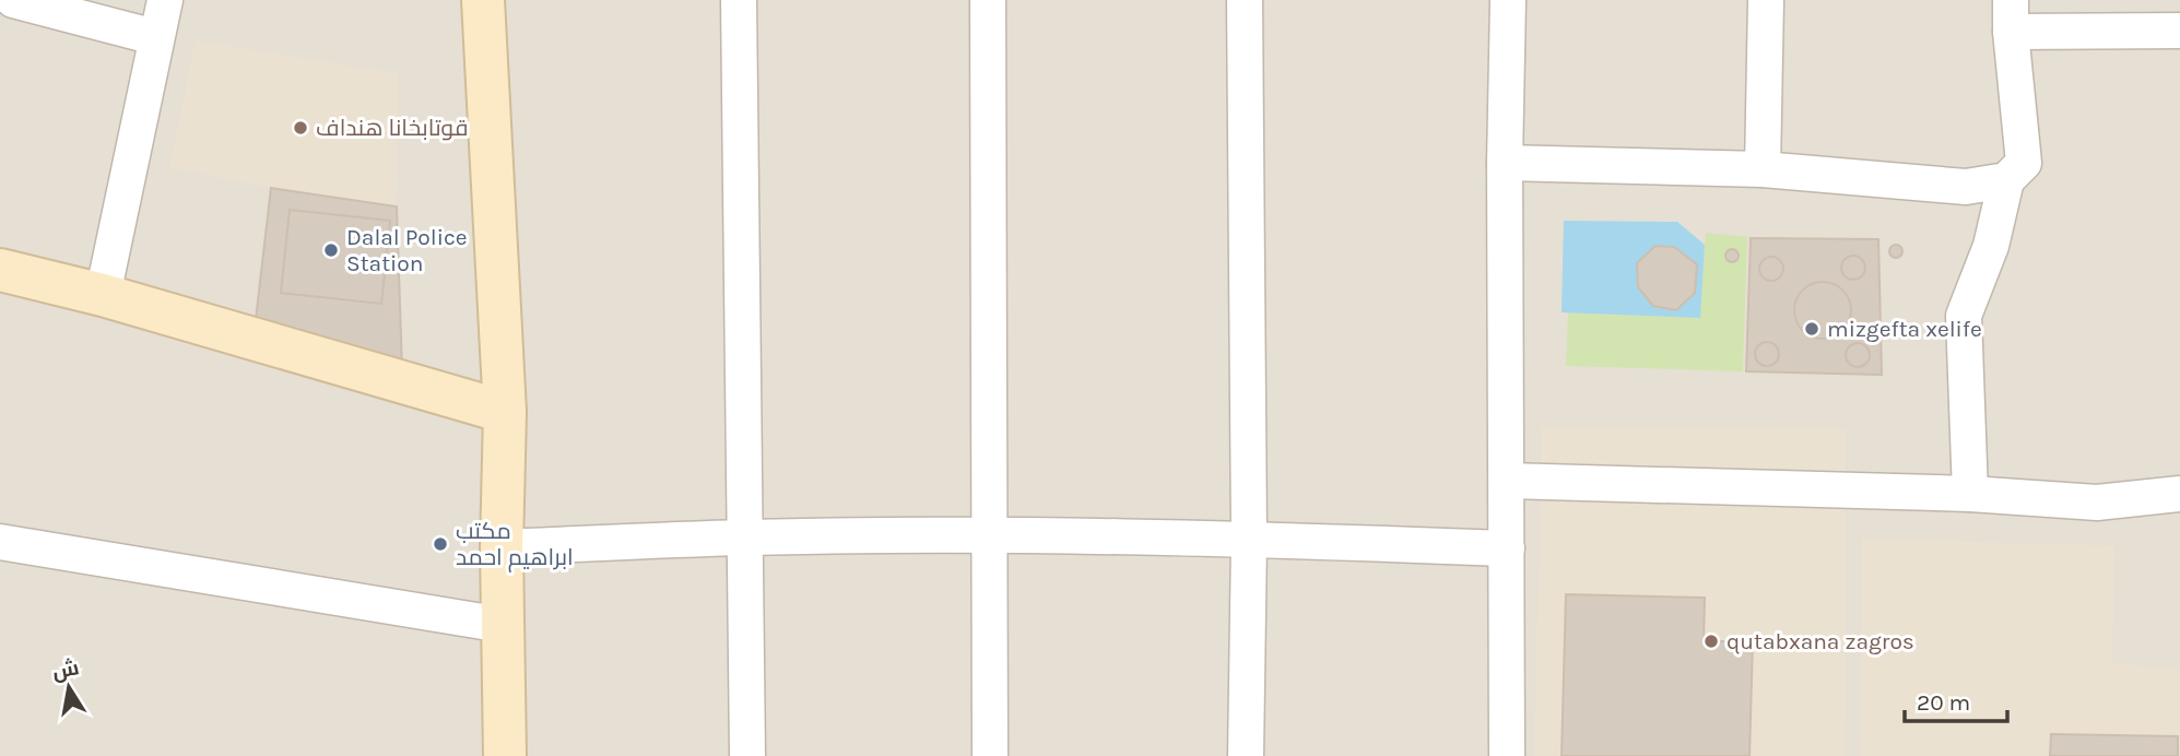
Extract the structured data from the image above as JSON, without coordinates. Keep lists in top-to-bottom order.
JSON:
{
  "places": [
    "قوتابخانا هنداف",
    "Dalal Police Station",
    "mizgefta xelife",
    "مكتب ابراهيم احمد",
    "qutabxana zagros"
  ],
  "scale_bar": "20 m",
  "north": "top"
}
